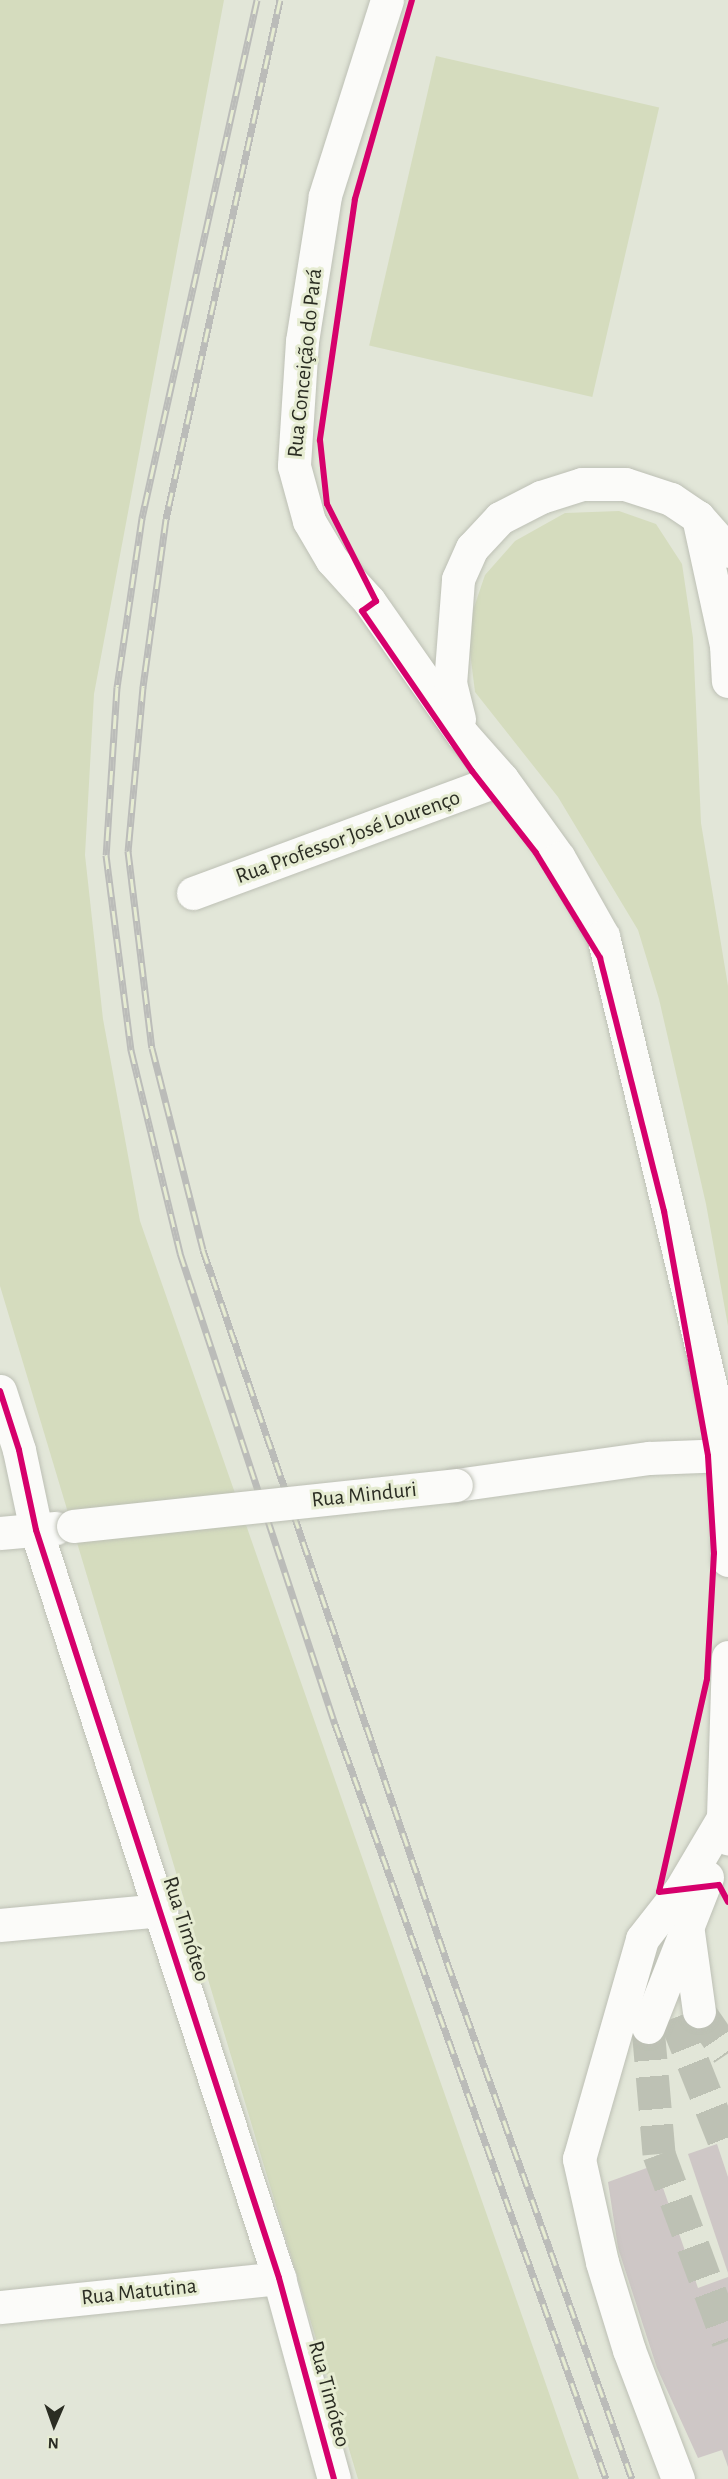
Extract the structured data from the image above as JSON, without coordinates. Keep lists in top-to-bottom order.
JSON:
{
  "streets": {
    "street": [
      "Rua Conceição do Pará",
      "Rua Professor José Lourenço",
      "Rua Minduri",
      "Rua Timóteo",
      "Rua Matutina"
    ]
  },
  "crossings": [
    ["Rua Conceição do Pará", "Rua Professor José Lourenço"],
    ["Rua Conceição do Pará", "Rua Minduri"],
    ["Rua Minduri", "Rua Timóteo"],
    ["Rua Timóteo", "Rua Matutina"]
  ],
  "north": "bottom"
}
